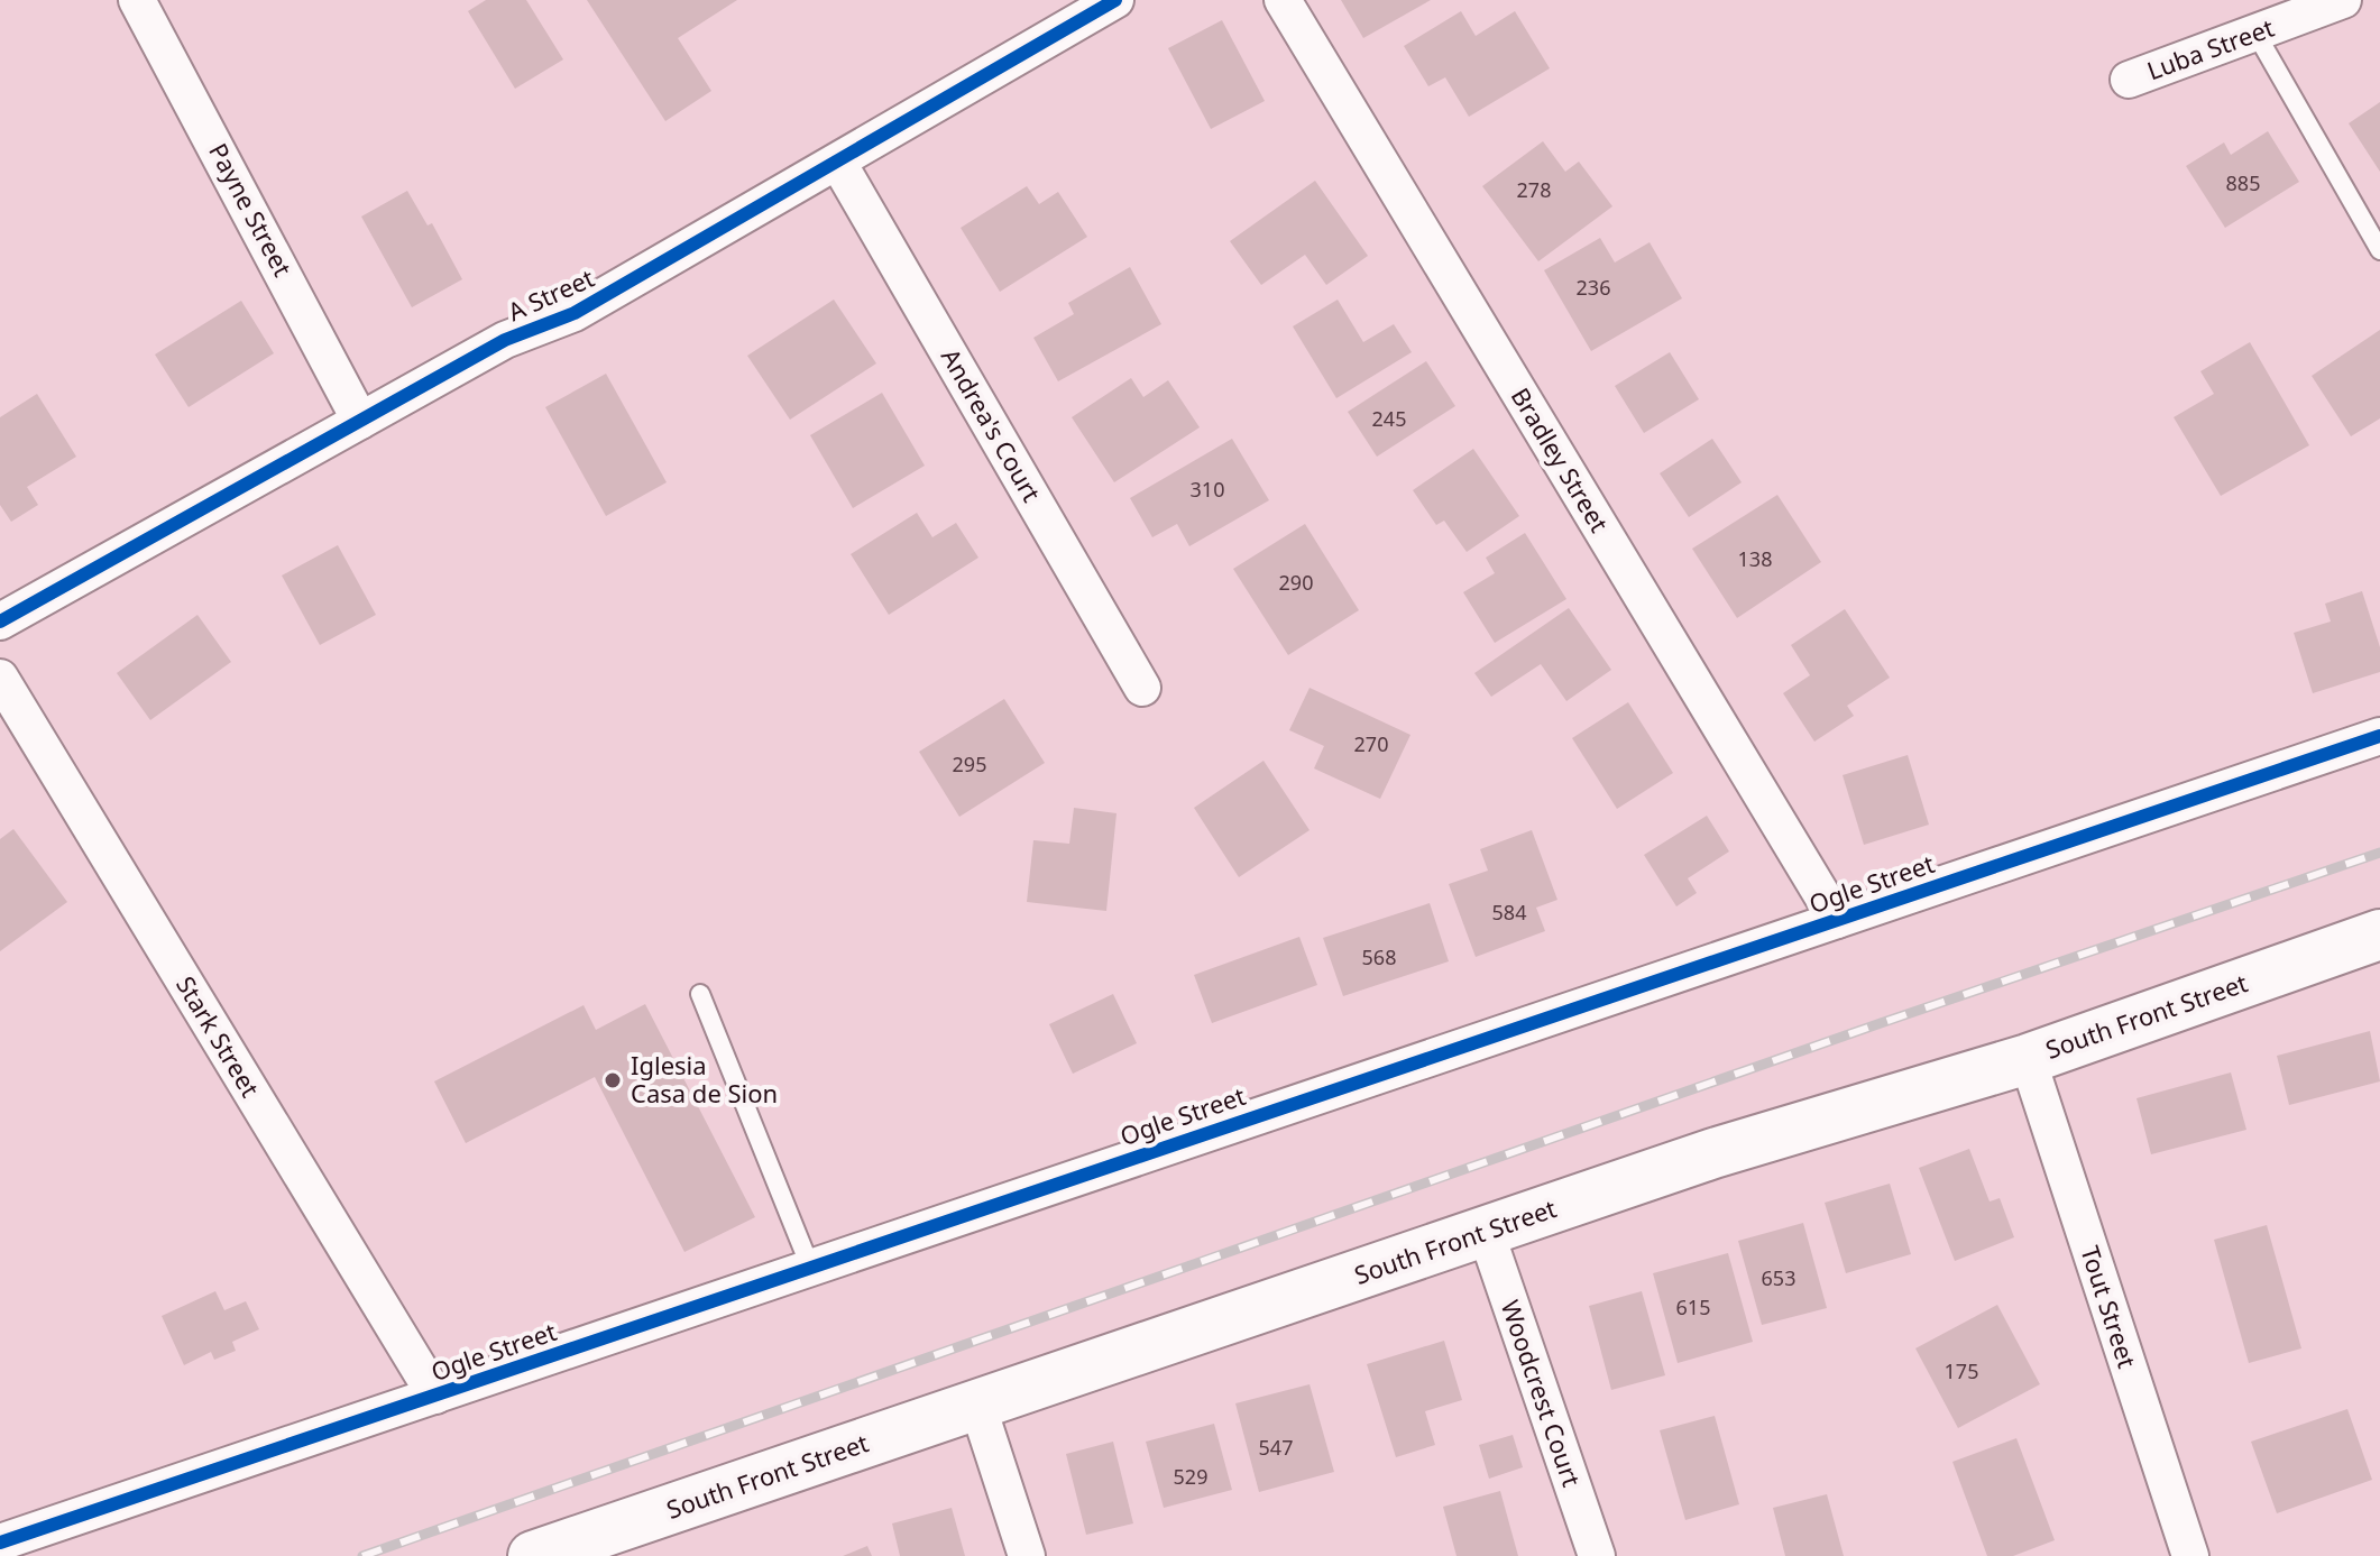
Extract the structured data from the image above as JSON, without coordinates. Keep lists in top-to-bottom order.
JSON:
{
  "streets": {
    "main road": ["South Front Street"],
    "street": [
      "Luba Street",
      "Payne Street",
      "A Street",
      "Andrea's Court",
      "Bradley Street",
      "Ogle Street",
      "Stark Street",
      "Tout Street",
      "Woodcrest Court"
    ]
  },
  "crossings": [
    ["Payne Street", "A Street"],
    ["A Street", "Andrea's Court"],
    ["Bradley Street", "Ogle Street"],
    ["Ogle Street", "Stark Street"],
    ["South Front Street", "Tout Street"],
    ["South Front Street", "Woodcrest Court"]
  ],
  "places": ["Iglesia Casa de Sion"],
  "house_numbers": [
    "885",
    "278",
    "236",
    "245",
    "310",
    "138",
    "290",
    "270",
    "295",
    "584",
    "568",
    "653",
    "615",
    "175",
    "547",
    "529"
  ]
}
